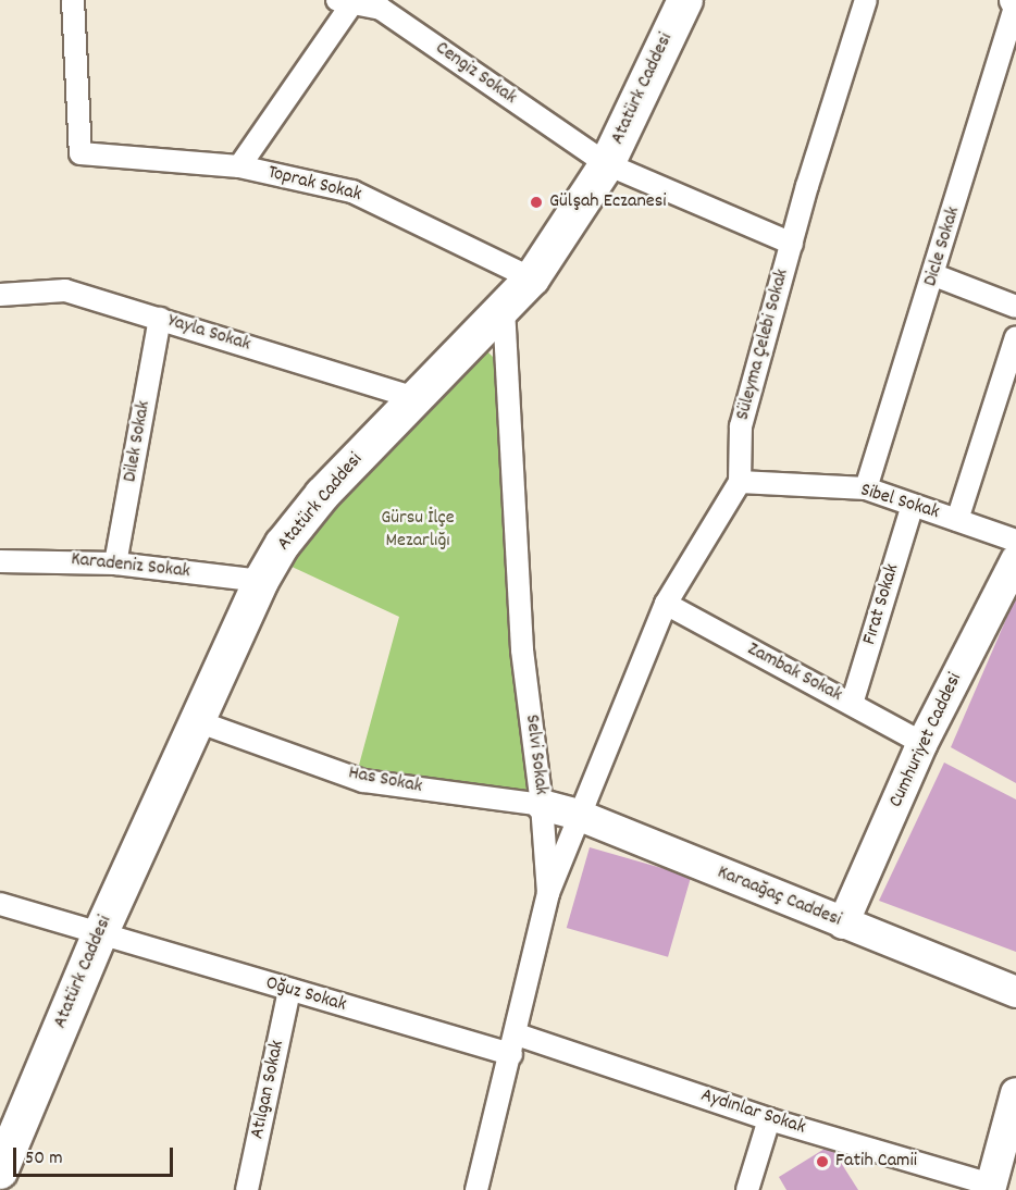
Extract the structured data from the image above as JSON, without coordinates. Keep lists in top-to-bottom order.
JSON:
{
  "streets": {
    "main road": ["Atatürk Caddesi"],
    "street": [
      "Cengiz Sokak",
      "Toprak Sokak",
      "Dicle Sokak",
      "Yayla Sokak",
      "Süleyma Çelebi Sokak",
      "Dilek Sokak",
      "Sibel Sokak",
      "Karadeniz Sokak",
      "Fırat Sokak",
      "Zambak Sokak",
      "Cumhuriyet Caddesi",
      "Selvi Sokak",
      "Has Sokak",
      "Karaağaç Caddesi",
      "Oğuz Sokak",
      "Atılgan Sokak",
      "Aydınlar Sokak"
    ]
  },
  "crossings": [
    ["Cengiz Sokak", "Atatürk Caddesi"],
    ["Cengiz Sokak", "Süleyma Çelebi Sokak"],
    ["Atatürk Caddesi", "Toprak Sokak"],
    ["Atatürk Caddesi", "Yayla Sokak"],
    ["Atatürk Caddesi", "Karadeniz Sokak"],
    ["Atatürk Caddesi", "Selvi Sokak"],
    ["Atatürk Caddesi", "Has Sokak"],
    ["Atatürk Caddesi", "Oğuz Sokak"],
    ["Dicle Sokak", "Sibel Sokak"],
    ["Yayla Sokak", "Dilek Sokak"],
    ["Süleyma Çelebi Sokak", "Sibel Sokak"],
    ["Dilek Sokak", "Karadeniz Sokak"],
    ["Sibel Sokak", "Fırat Sokak"],
    ["Fırat Sokak", "Zambak Sokak"],
    ["Zambak Sokak", "Cumhuriyet Caddesi"],
    ["Cumhuriyet Caddesi", "Karaağaç Caddesi"],
    ["Selvi Sokak", "Has Sokak"],
    ["Selvi Sokak", "Karaağaç Caddesi"],
    ["Selvi Sokak", "Oğuz Sokak"],
    ["Selvi Sokak", "Aydınlar Sokak"],
    ["Has Sokak", "Karaağaç Caddesi"],
    ["Oğuz Sokak", "Atılgan Sokak"],
    ["Oğuz Sokak", "Aydınlar Sokak"]
  ],
  "parks": ["Gürsu İlçe Mezarlığı"],
  "places": ["Gülşah Eczanesi", "Fatih Camii"],
  "scale_bar": "50 m"
}
